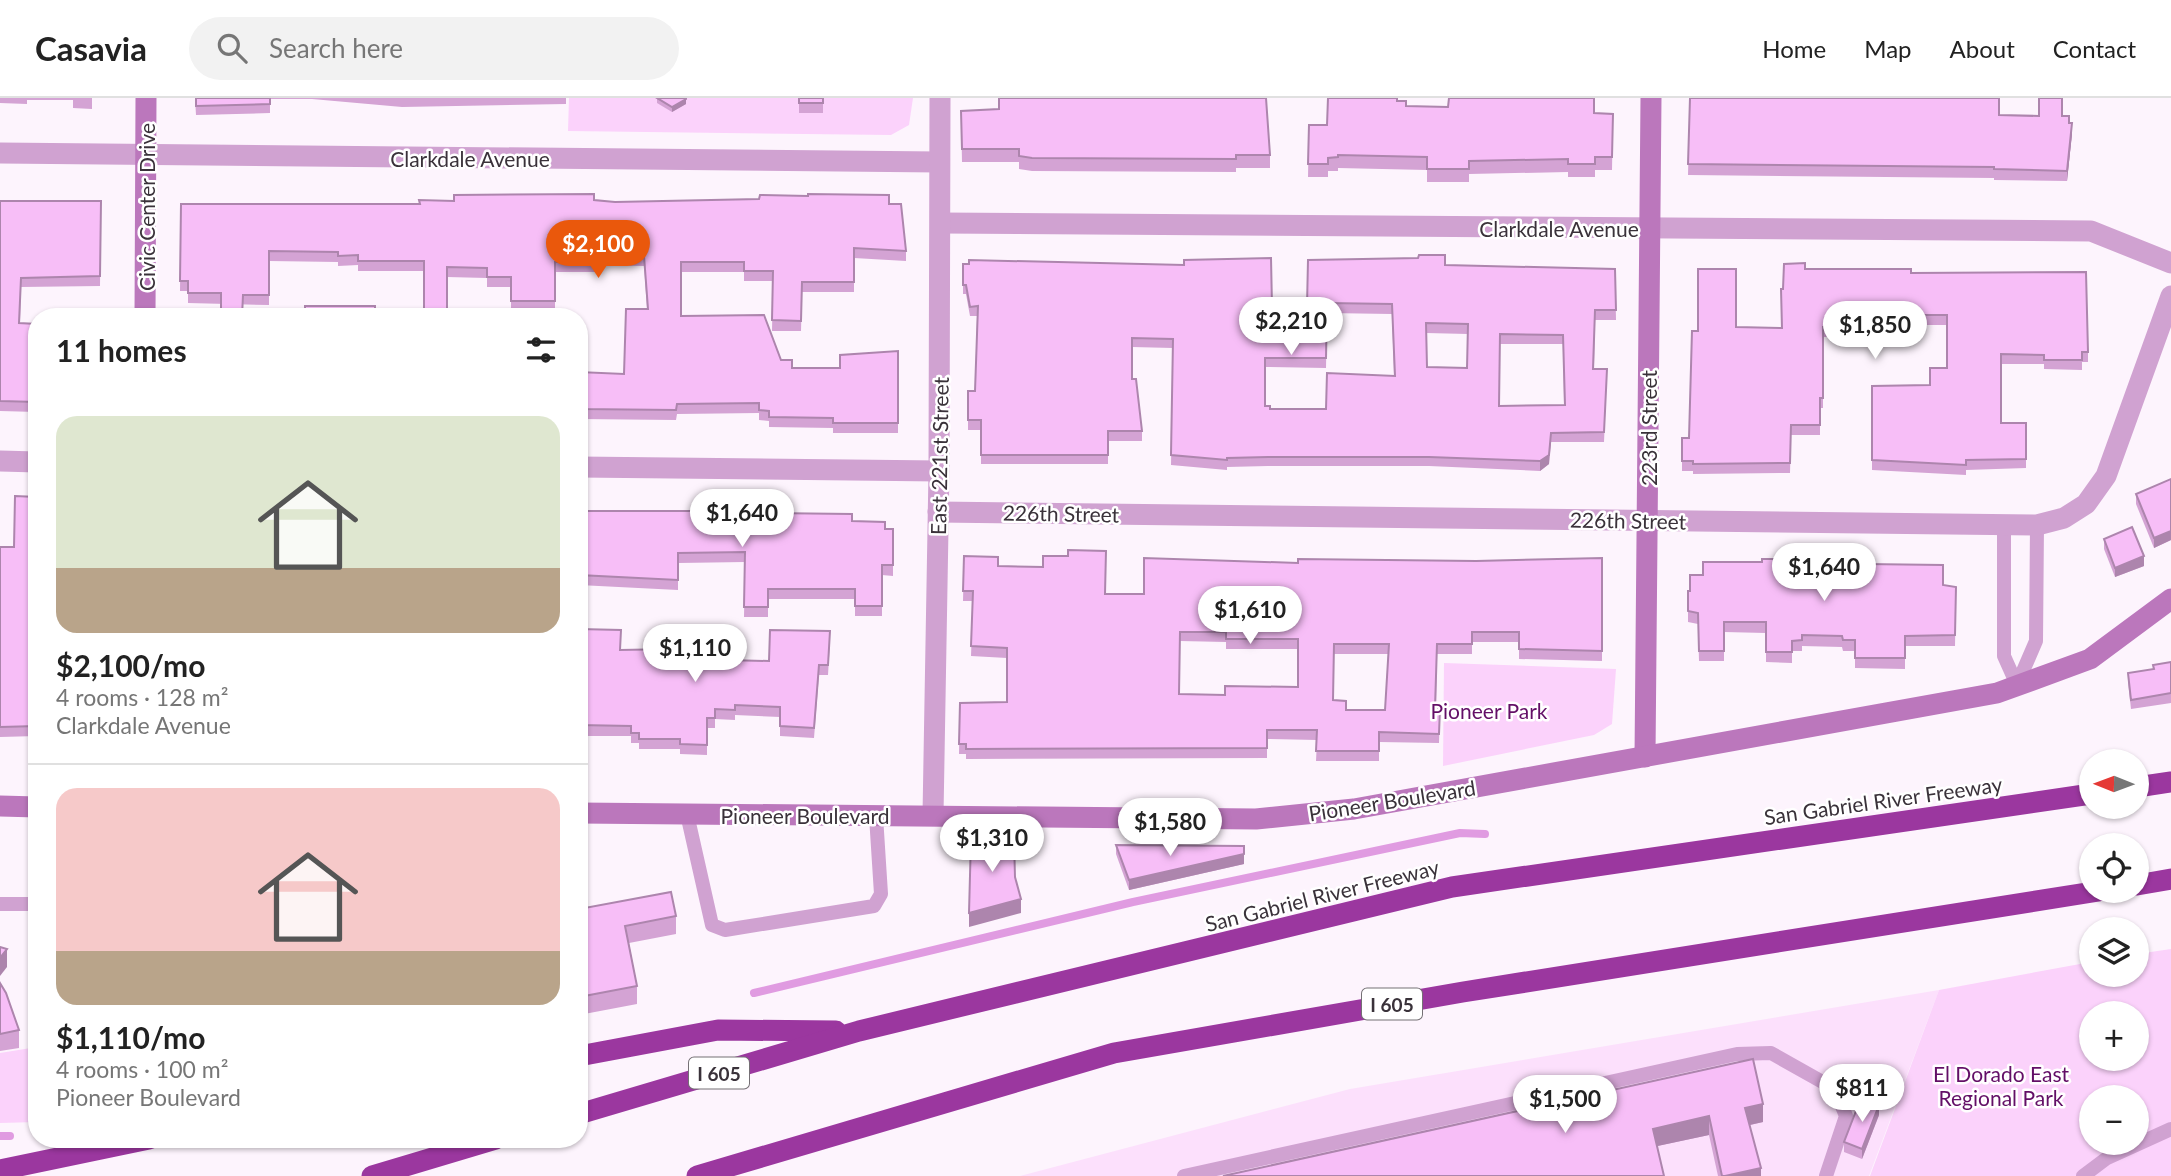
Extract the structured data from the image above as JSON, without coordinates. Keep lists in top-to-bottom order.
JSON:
{
  "streets": {
    "highway": ["San Gabriel River Freeway", "I 605"],
    "street": [
      "Clarkdale Avenue",
      "Civic Center Drive",
      "223rd Street",
      "East 221st Street",
      "226th Street",
      "Pioneer Boulevard"
    ]
  },
  "crossings": [
    ["Clarkdale Avenue", "Civic Center Drive"],
    ["Clarkdale Avenue", "223rd Street"],
    ["Clarkdale Avenue", "East 221st Street"],
    ["223rd Street", "226th Street"],
    ["223rd Street", "Pioneer Boulevard"],
    ["East 221st Street", "226th Street"],
    ["East 221st Street", "Pioneer Boulevard"]
  ],
  "parks": ["Pioneer Park", "El Dorado East Regional Park"],
  "north": "left",
  "page": {
    "header": "Casavia",
    "search": "Search here",
    "nav": [
      "Home",
      "Map",
      "About",
      "Contact"
    ],
    "price": [
      "$2,100",
      "$2,210",
      "$1,850",
      "$1,640",
      "$1,640",
      "$1,610",
      "$1,110",
      "$1,580",
      "$1,310",
      "$811",
      "$1,500"
    ],
    "heading": "11 homes",
    "list": [
      {
        "name": "$2,100/mo",
        "note": "4 rooms · 128 m² · Clarkdale Avenue"
      },
      {
        "name": "$1,110/mo",
        "note": "4 rooms · 100 m² · Pioneer Boulevard"
      }
    ],
    "map_buttons": ["+", "−"]
  }
}
